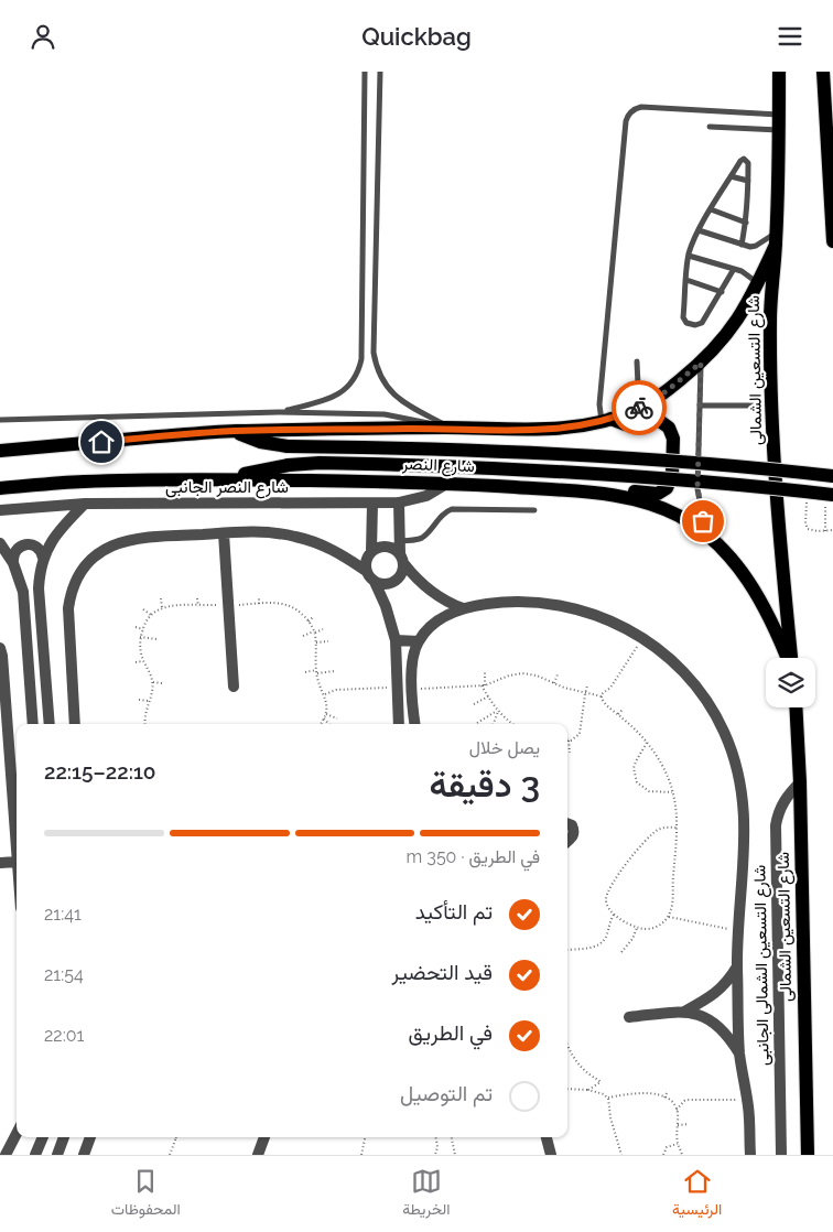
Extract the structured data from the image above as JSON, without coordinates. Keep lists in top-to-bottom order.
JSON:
{
  "streets": {
    "main road": ["شارع التسعين الشمالى", "شارع النصر"],
    "street": ["شارع النصر الجانبى", "شارع التسعين الشمالى الجانبى"]
  },
  "crossings": [
    ["شارع التسعين الشمالى", "شارع التسعين الشمالى الجانبى"],
    ["شارع النصر", "شارع النصر الجانبى"]
  ],
  "page": {
    "header": "Quickbag",
    "heading": ["3 دقيقة", "يصل خلال", "22:10–22:15"],
    "bar": "في الطريق · 350 m",
    "list": [
      ["تم التأكيد", "21:41"],
      ["قيد التحضير", "21:54"],
      ["في الطريق", "22:01"],
      "تم التوصيل"
    ],
    "tabs": ["الرئيسية", "الخريطة", "المحفوظات"]
  }
}
